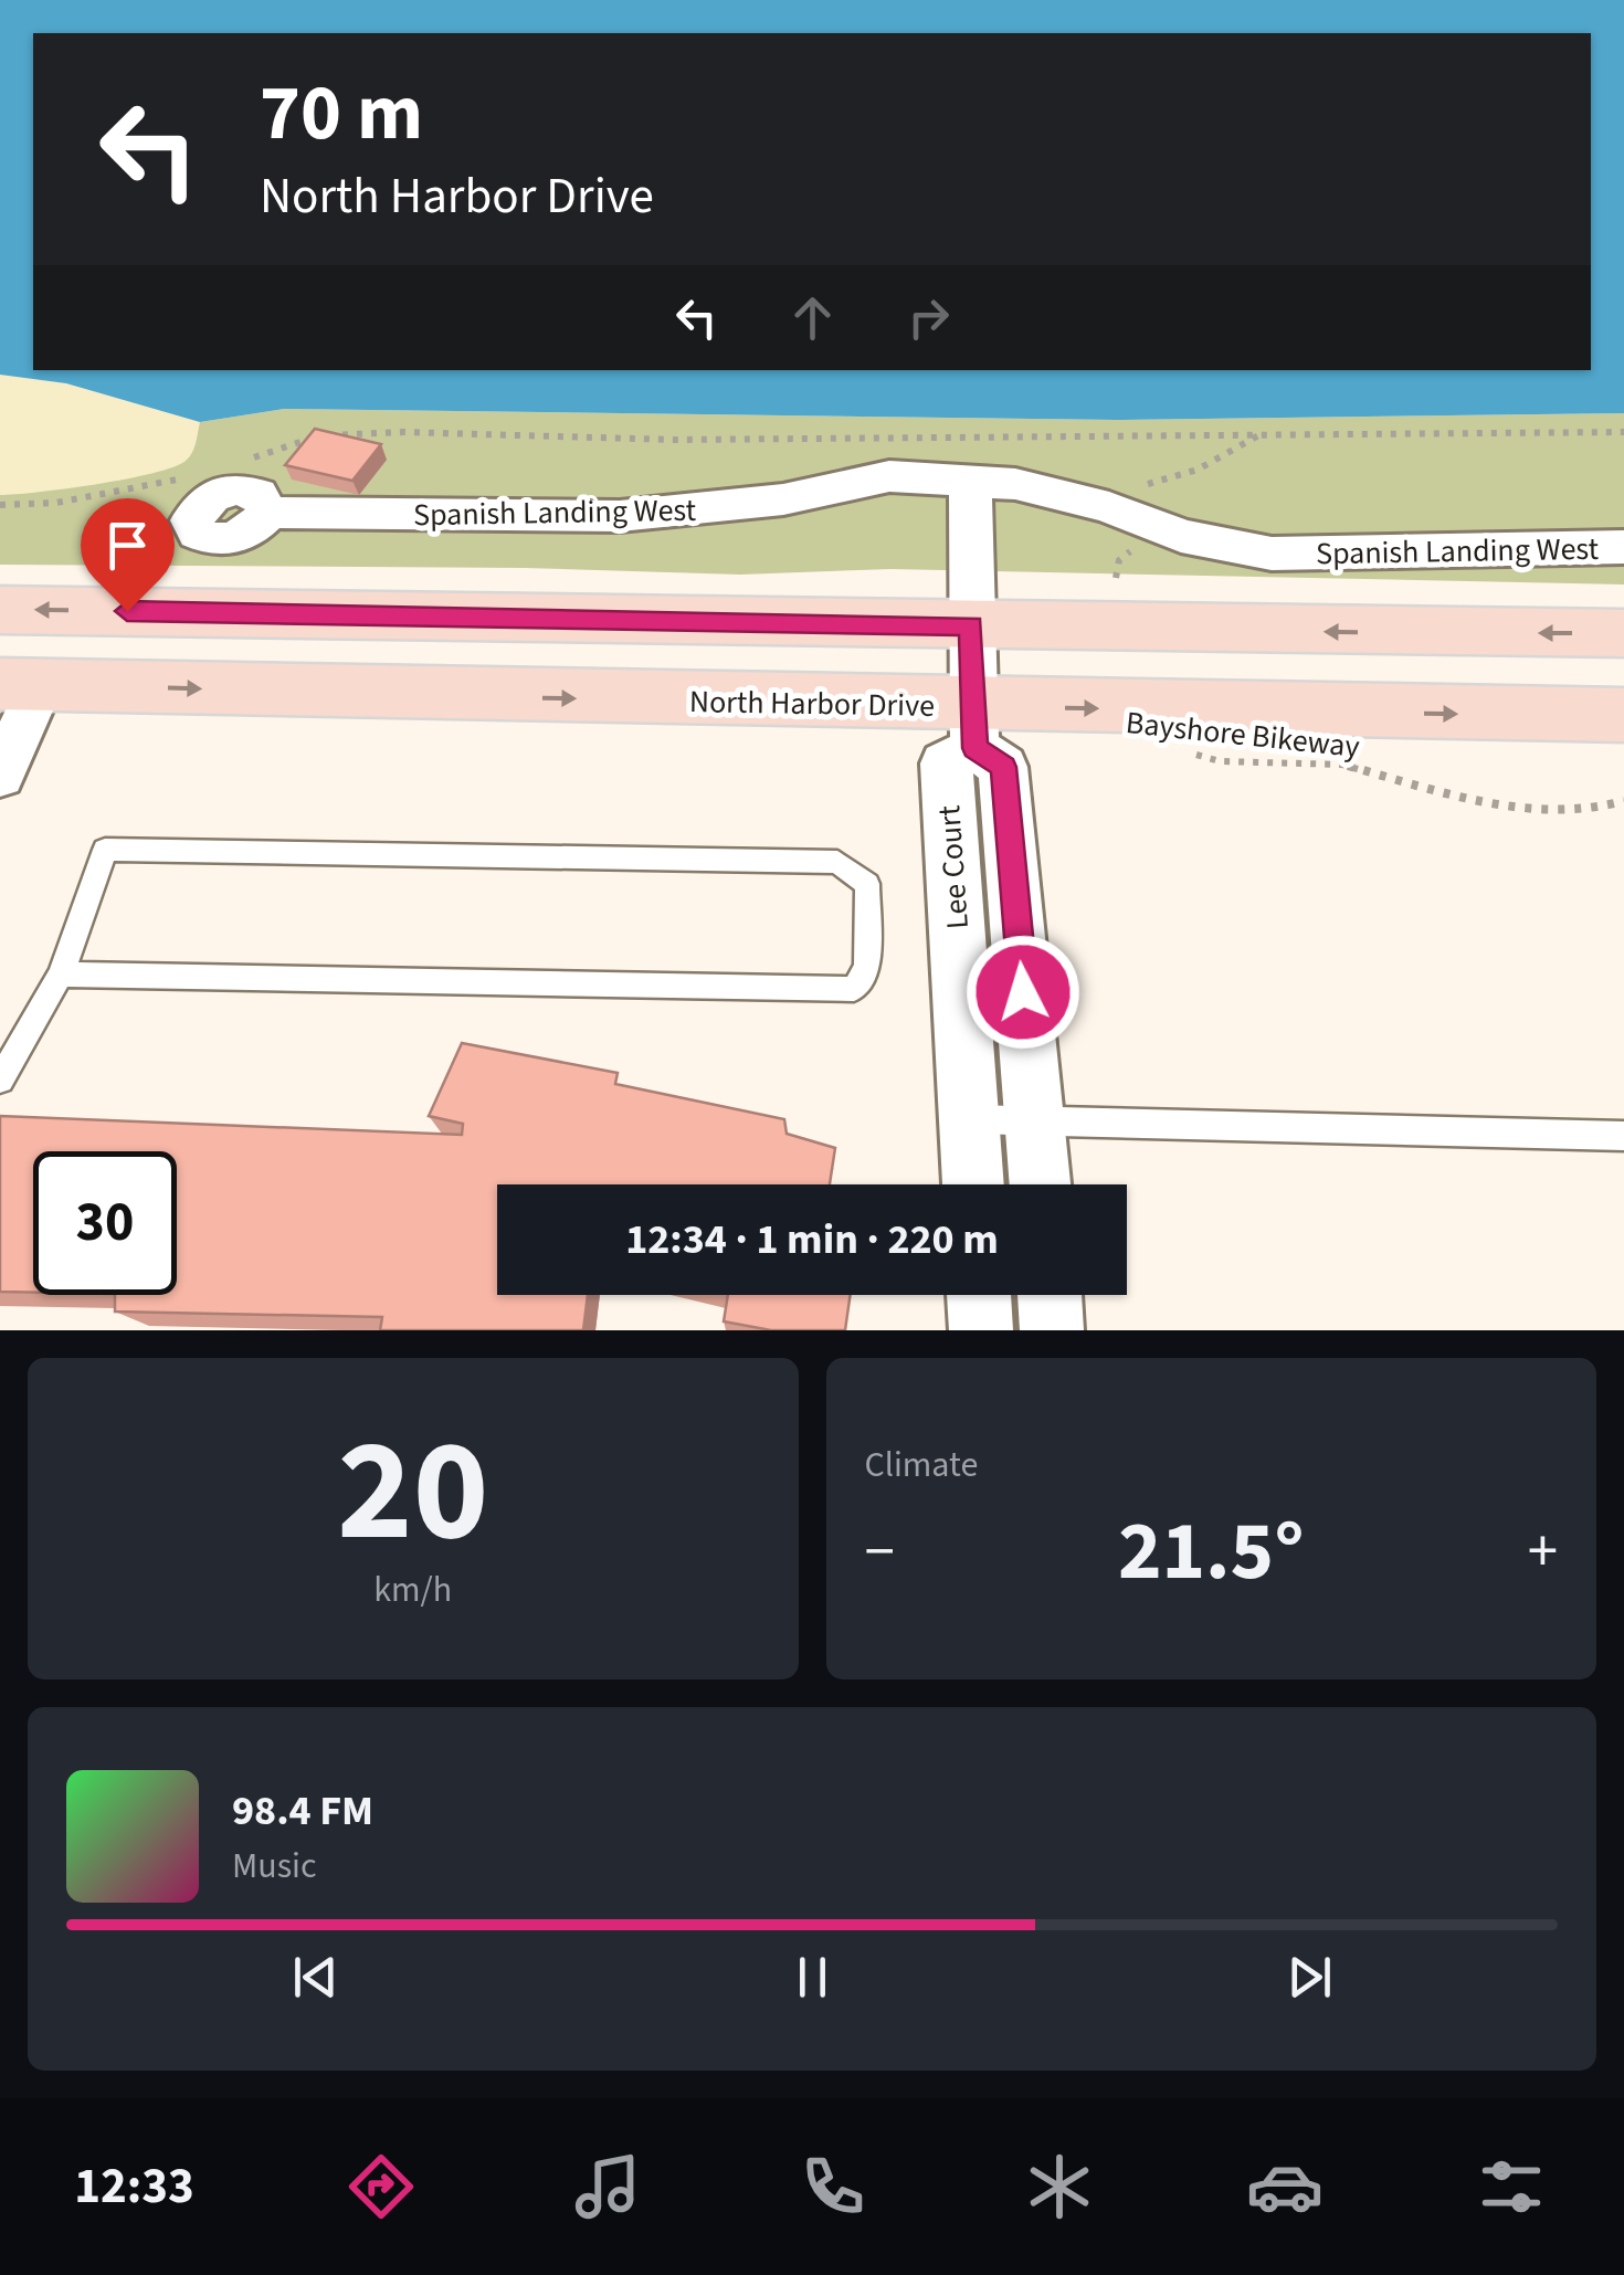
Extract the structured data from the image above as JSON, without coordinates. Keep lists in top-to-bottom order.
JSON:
{
  "streets": {
    "main road": ["North Harbor Drive"],
    "street": ["Spanish Landing West", "Lee Court"],
    "path": ["Bayshore Bikeway"]
  },
  "crossings": [
    ["North Harbor Drive", "Lee Court"]
  ],
  "page": {
    "turn": ["70 m", "North Harbor Drive"],
    "limit": "30",
    "trip": "12:34 · 1 min · 220 m",
    "tile": [
      ["20", "km/h"],
      "Climate"
    ],
    "heat": ["−", "21.5°", "+"],
    "song": ["98.4 FM", "Music"],
    "tabs": "12:33"
  }
}
